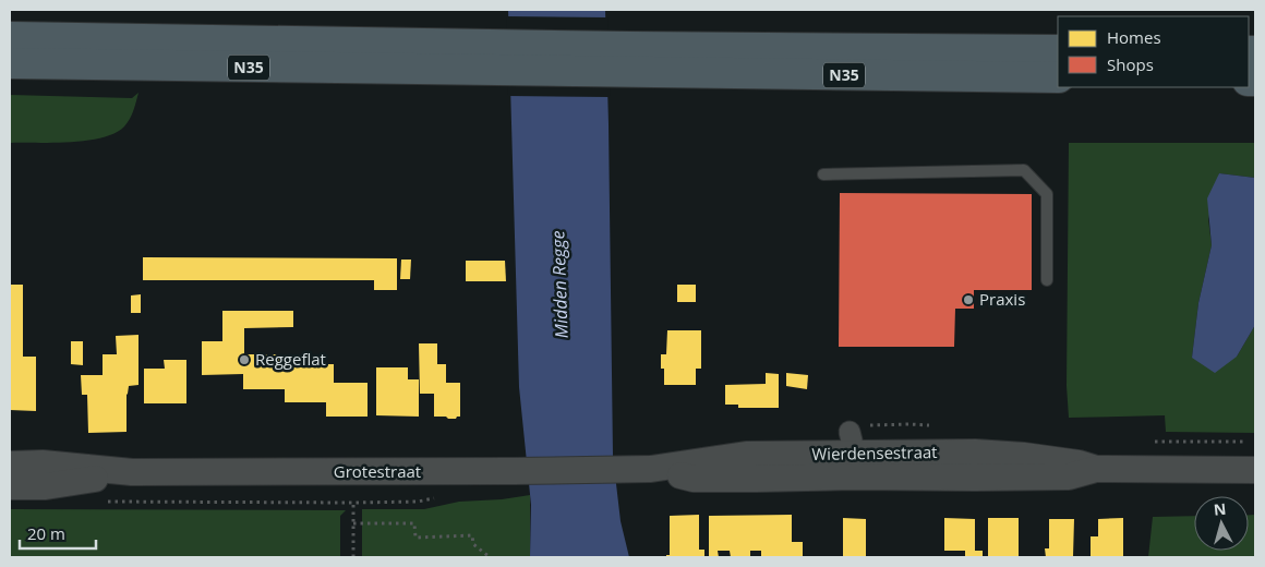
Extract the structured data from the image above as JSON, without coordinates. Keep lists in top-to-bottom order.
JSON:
{
  "streets": {
    "main road": ["N35"],
    "street": ["Wierdensestraat", "Grotestraat"]
  },
  "crossings": [
    ["Wierdensestraat", "Grotestraat"]
  ],
  "water": ["Midden Regge"],
  "places": ["Praxis", "Reggeflat"],
  "legend": ["Homes", "Shops"],
  "scale_bar": "20 m",
  "north": "top"
}
